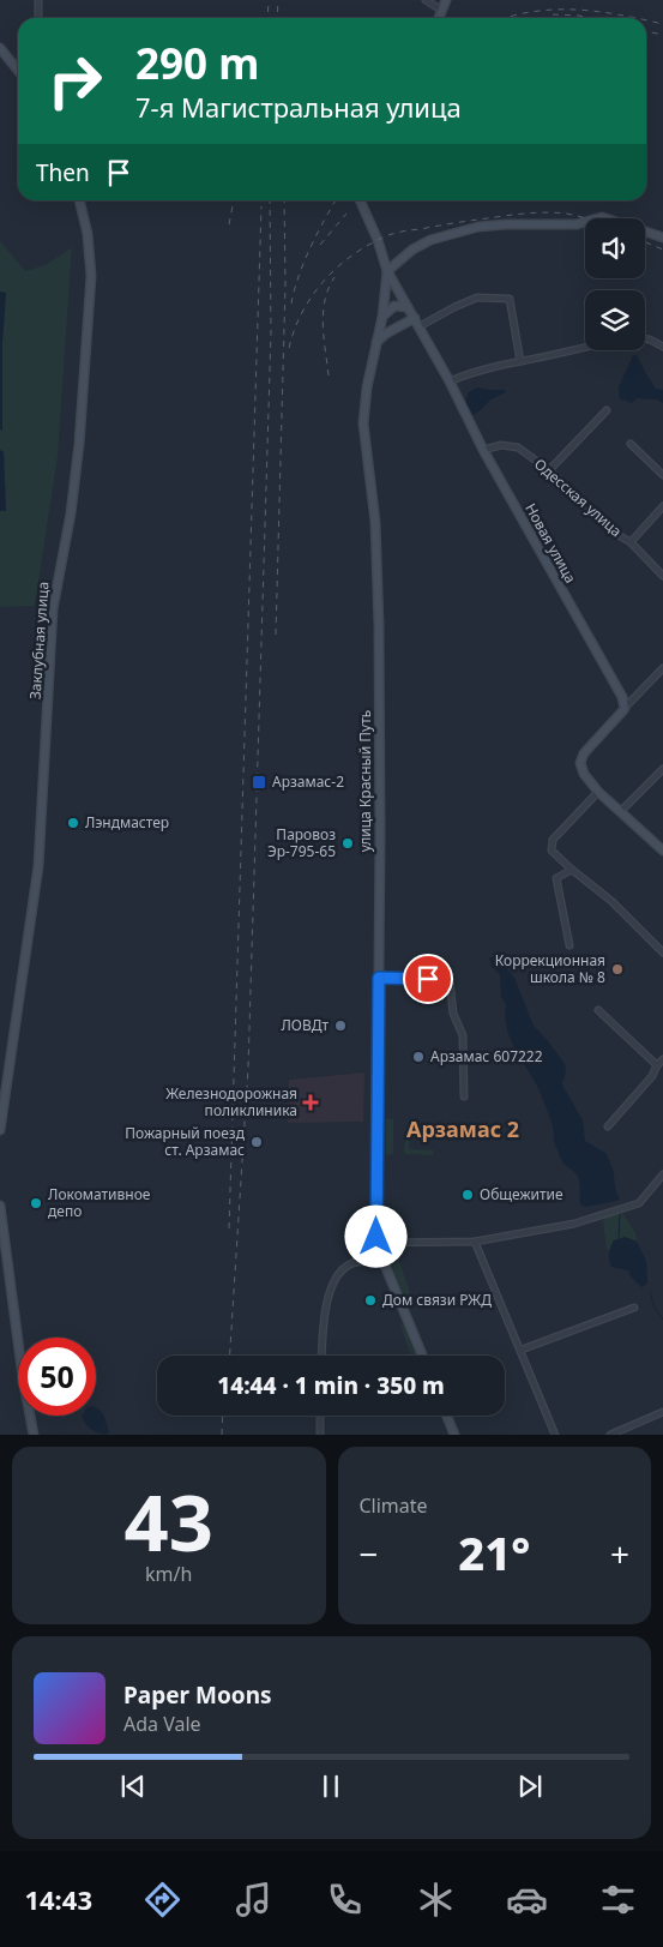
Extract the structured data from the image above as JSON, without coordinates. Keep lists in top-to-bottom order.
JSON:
{
  "streets": {
    "main road": ["Новая улица", "Заклубная улица", "улица Красный Путь"],
    "street": ["Одесская улица"]
  },
  "crossings": [
    ["Одесская улица", "Новая улица"],
    ["Новая улица", "улица Красный Путь"]
  ],
  "districts": ["Арзамас 2"],
  "places": {
    "transit": ["Арзамас-2"],
    "other": [
      "Лэндмастер",
      "Паровоз Эр-795-65",
      "Коррекционная школа № 8",
      "ЛОВДт",
      "Арзамас 607222",
      "Пожарный поезд ст. Арзамас",
      "Общежитие",
      "Локомативное депо",
      "Дом связи РЖД"
    ],
    "health": ["Железнодорожная поликлиника"]
  },
  "page": {
    "turn": ["290 m", "7-я Магистральная улица"],
    "then": "Then",
    "limit": "50",
    "trip": "14:44 · 1 min · 350 m",
    "tile": [
      ["43", "km/h"],
      "Climate"
    ],
    "heat": ["−", "21°", "+"],
    "song": ["Paper Moons", "Ada Vale"],
    "tabs": "14:43"
  }
}
